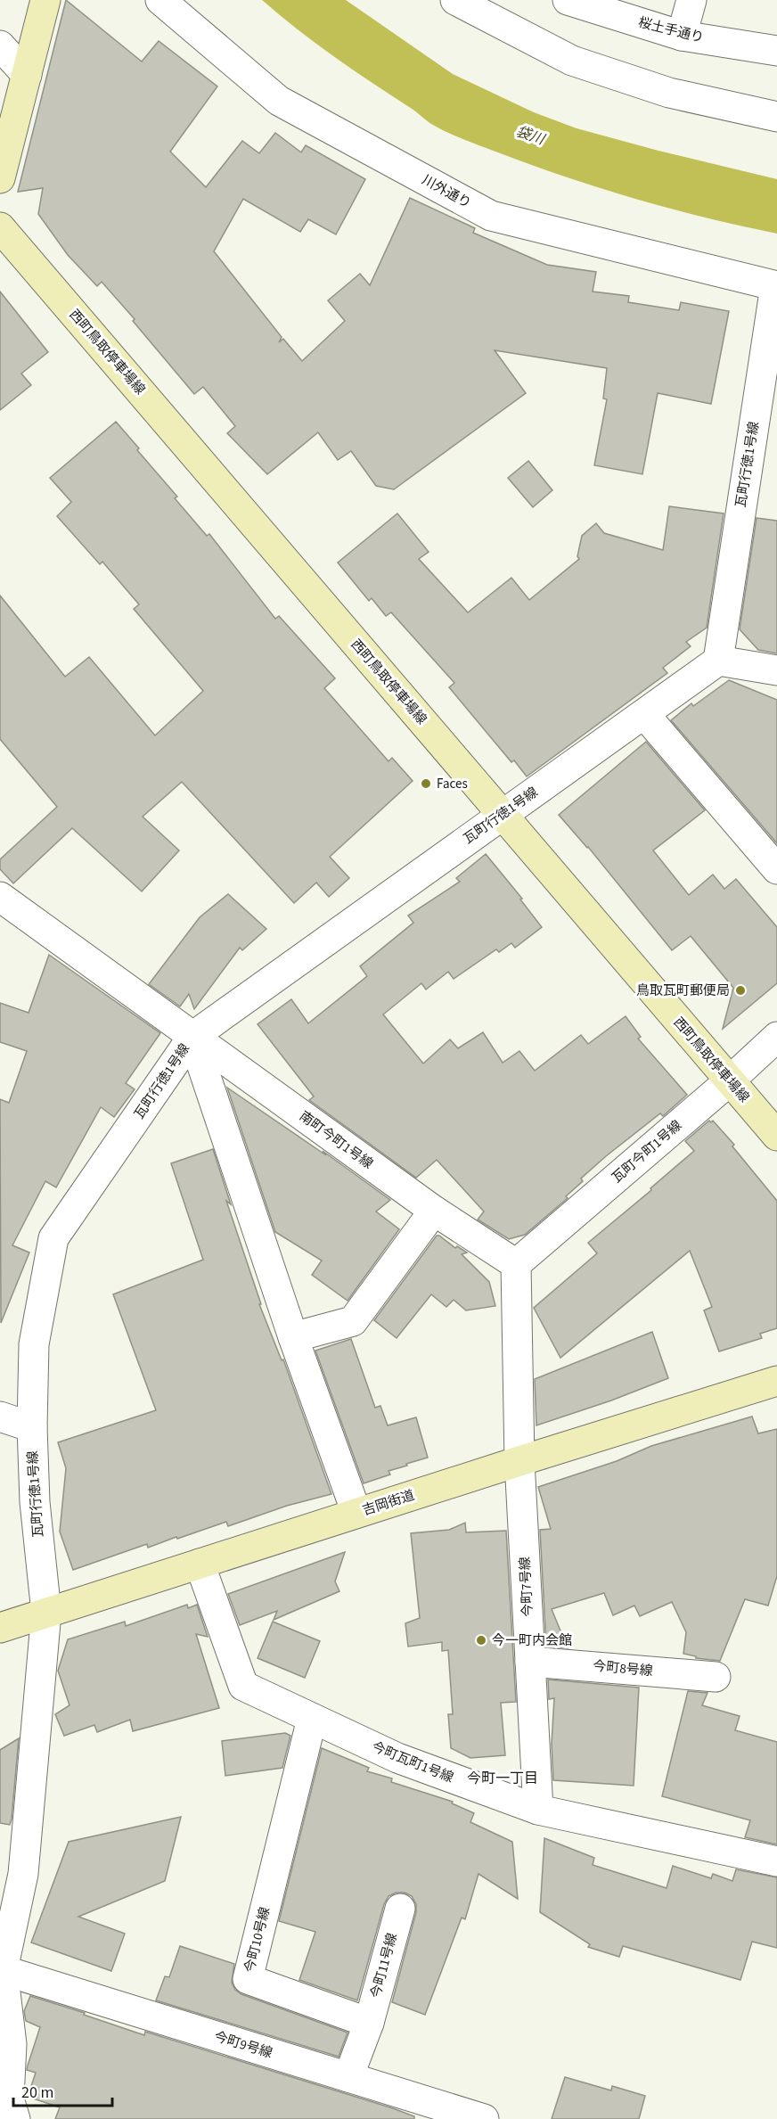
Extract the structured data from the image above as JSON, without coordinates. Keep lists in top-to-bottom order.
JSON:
{
  "streets": {
    "main road": ["西町鳥取停車場線", "吉岡街道"],
    "street": [
      "桜土手通り",
      "川外通り",
      "瓦町行徳1号線",
      "南町今町1号線",
      "瓦町今町1号線",
      "今町7号線",
      "今町8号線",
      "今町瓦町1号線",
      "今町10号線",
      "今町11号線",
      "今町9号線"
    ]
  },
  "crossings": [
    ["川外通り", "瓦町行徳1号線"],
    ["西町鳥取停車場線", "瓦町行徳1号線"],
    ["西町鳥取停車場線", "瓦町今町1号線"],
    ["瓦町行徳1号線", "南町今町1号線"],
    ["瓦町行徳1号線", "吉岡街道"],
    ["瓦町行徳1号線", "今町9号線"],
    ["南町今町1号線", "瓦町今町1号線"],
    ["吉岡街道", "今町7号線"],
    ["吉岡街道", "今町瓦町1号線"],
    ["今町7号線", "今町8号線"],
    ["今町7号線", "今町瓦町1号線"],
    ["今町瓦町1号線", "今町10号線"],
    ["今町10号線", "今町11号線"]
  ],
  "districts": ["今町一丁目"],
  "water": ["袋川"],
  "places": ["Faces", "鳥取瓦町郵便局", "今一町内会館"],
  "scale_bar": "20 m"
}
